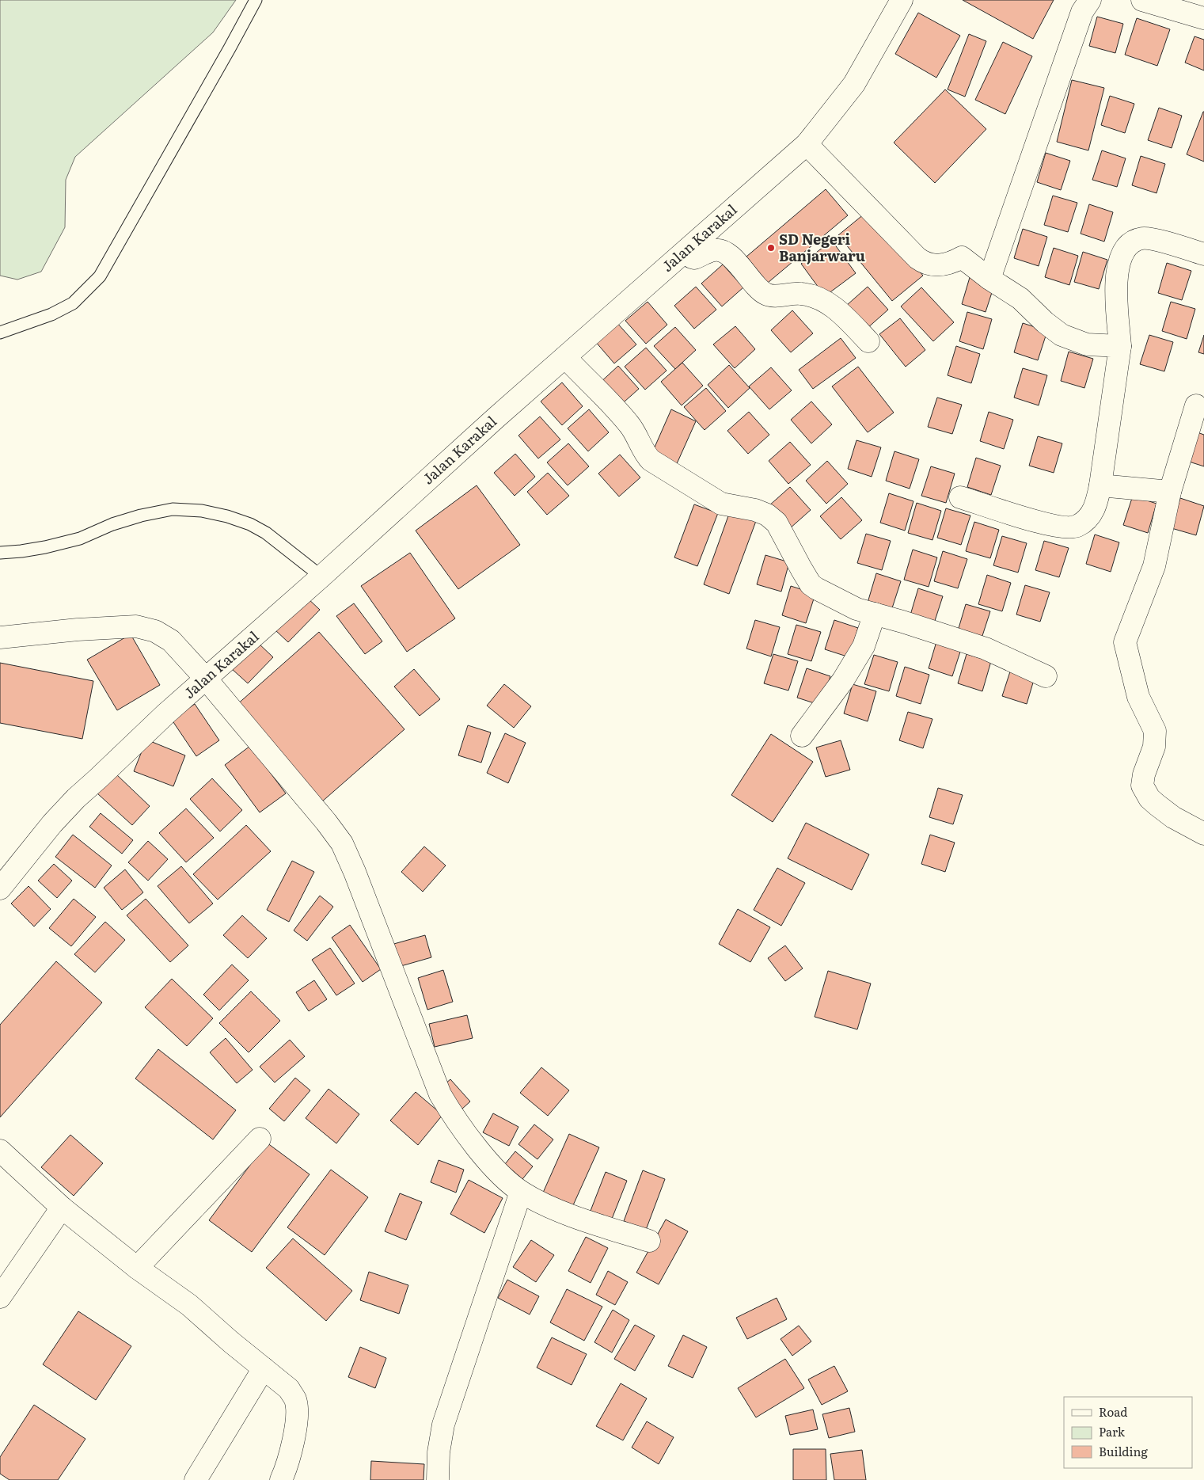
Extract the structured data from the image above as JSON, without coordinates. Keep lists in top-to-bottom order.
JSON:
{
  "streets": {
    "street": ["Jalan Karakal"]
  },
  "places": ["SD Negeri Banjarwaru"],
  "legend": ["Road", "Park", "Building"]
}
